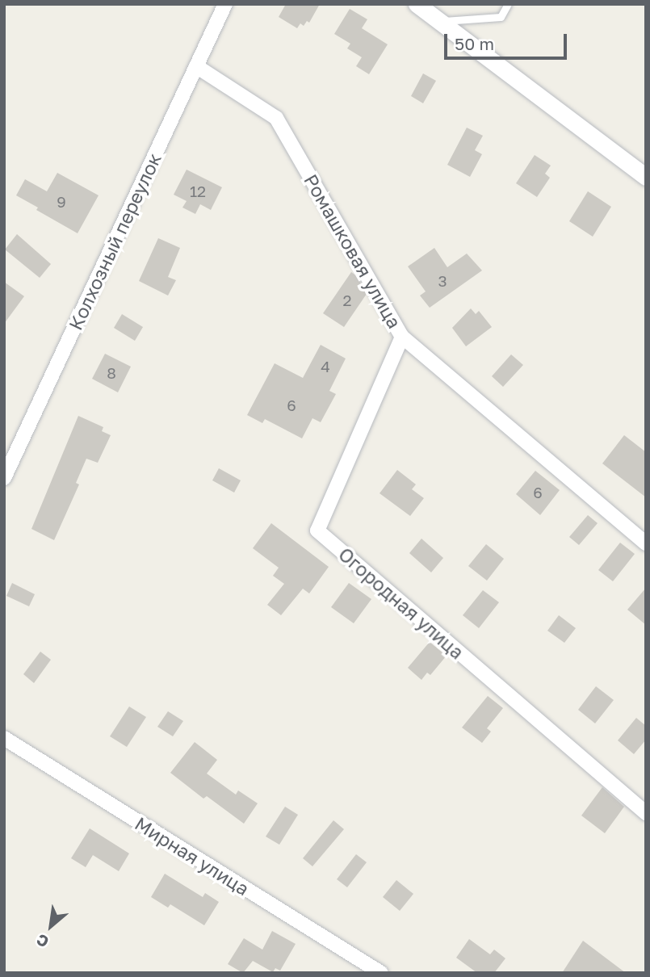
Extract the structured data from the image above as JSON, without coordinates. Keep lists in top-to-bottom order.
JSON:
{
  "streets": {
    "street": [
      "Колхозный переулок",
      "Ромашковая улица",
      "Огородная улица",
      "Мирная улица"
    ]
  },
  "crossings": [
    ["Колхозный переулок", "Ромашковая улица"],
    ["Ромашковая улица", "Огородная улица"]
  ],
  "house_numbers": [
    "12",
    "9",
    "3",
    "2",
    "4",
    "8",
    "6",
    "6"
  ],
  "scale_bar": "50 m",
  "north": "bottom left"
}
